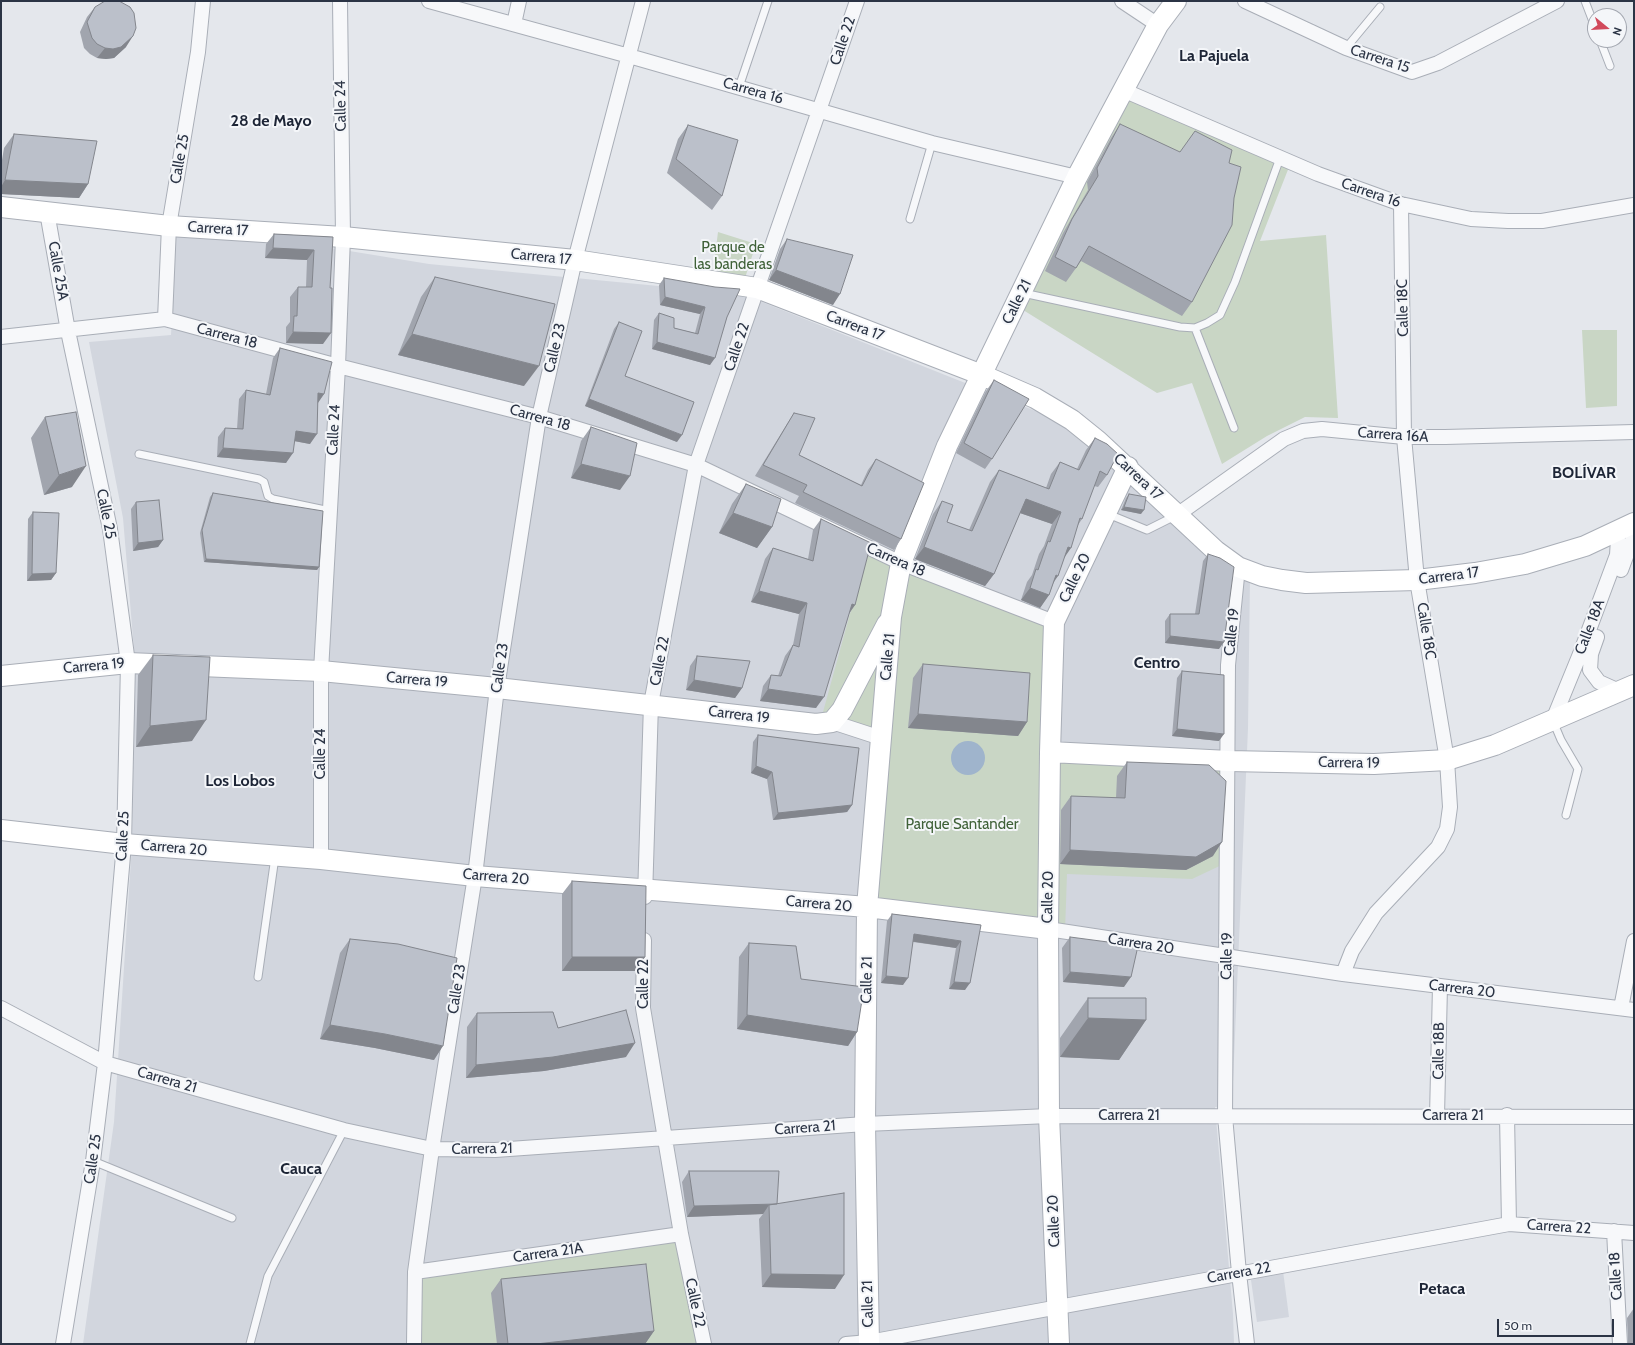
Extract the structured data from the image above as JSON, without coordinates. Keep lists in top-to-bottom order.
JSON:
{
  "streets": {
    "main road": [
      "Carrera 17",
      "Calle 21",
      "Calle 20",
      "Carrera 19",
      "Carrera 20"
    ],
    "street": [
      "Calle 22",
      "Carrera 15",
      "Carrera 16",
      "Calle 24",
      "Calle 25",
      "Calle 25A",
      "Calle 18C",
      "Carrera 18",
      "Calle 23",
      "Carrera 16A",
      "Calle 18A",
      "Calle 19",
      "Calle 18B",
      "Carrera 21",
      "Carrera 22",
      "Carrera 21A",
      "Calle 18"
    ]
  },
  "crossings": [
    ["Calle 22", "Carrera 16"],
    ["Calle 22", "Carrera 17"],
    ["Calle 22", "Carrera 18"],
    ["Calle 22", "Carrera 19"],
    ["Calle 22", "Carrera 20"],
    ["Calle 22", "Carrera 21"],
    ["Calle 22", "Carrera 21A"],
    ["Carrera 16", "Calle 21"],
    ["Carrera 16", "Calle 18C"],
    ["Carrera 16", "Calle 23"],
    ["Calle 24", "Carrera 17"],
    ["Calle 24", "Carrera 18"],
    ["Calle 24", "Carrera 19"],
    ["Calle 24", "Carrera 20"],
    ["Calle 25", "Carrera 17"],
    ["Calle 25", "Calle 25A"],
    ["Calle 25", "Carrera 18"],
    ["Calle 25", "Carrera 19"],
    ["Calle 25", "Carrera 20"],
    ["Calle 25", "Carrera 21"],
    ["Carrera 17", "Calle 25A"],
    ["Carrera 17", "Calle 21"],
    ["Carrera 17", "Calle 18C"],
    ["Carrera 17", "Calle 23"],
    ["Carrera 17", "Carrera 16A"],
    ["Carrera 17", "Calle 20"],
    ["Carrera 17", "Calle 18A"],
    ["Carrera 17", "Calle 19"],
    ["Calle 25A", "Carrera 18"],
    ["Calle 21", "Carrera 18"],
    ["Calle 21", "Carrera 19"],
    ["Calle 21", "Carrera 20"],
    ["Calle 21", "Carrera 21"],
    ["Calle 21", "Carrera 22"],
    ["Calle 18C", "Carrera 16A"],
    ["Calle 18C", "Carrera 19"],
    ["Calle 18C", "Carrera 20"],
    ["Carrera 18", "Calle 23"],
    ["Carrera 18", "Calle 20"],
    ["Calle 23", "Carrera 19"],
    ["Calle 23", "Carrera 20"],
    ["Calle 23", "Carrera 21"],
    ["Calle 23", "Carrera 21A"],
    ["Calle 20", "Carrera 19"],
    ["Calle 20", "Carrera 20"],
    ["Calle 20", "Carrera 21"],
    ["Calle 20", "Carrera 22"],
    ["Calle 18A", "Carrera 19"],
    ["Calle 19", "Carrera 19"],
    ["Calle 19", "Carrera 20"],
    ["Calle 19", "Carrera 21"],
    ["Calle 19", "Carrera 22"],
    ["Carrera 20", "Calle 18B"],
    ["Calle 18B", "Carrera 21"],
    ["Carrera 22", "Calle 18"]
  ],
  "districts": [
    "La Pajuela",
    "28 de Mayo",
    "BOLÍVAR",
    "Centro",
    "Los Lobos",
    "Cauca",
    "Petaca"
  ],
  "parks": ["Parque de las banderas", "Parque Santander"],
  "scale_bar": "50 m",
  "north": "right"
}
